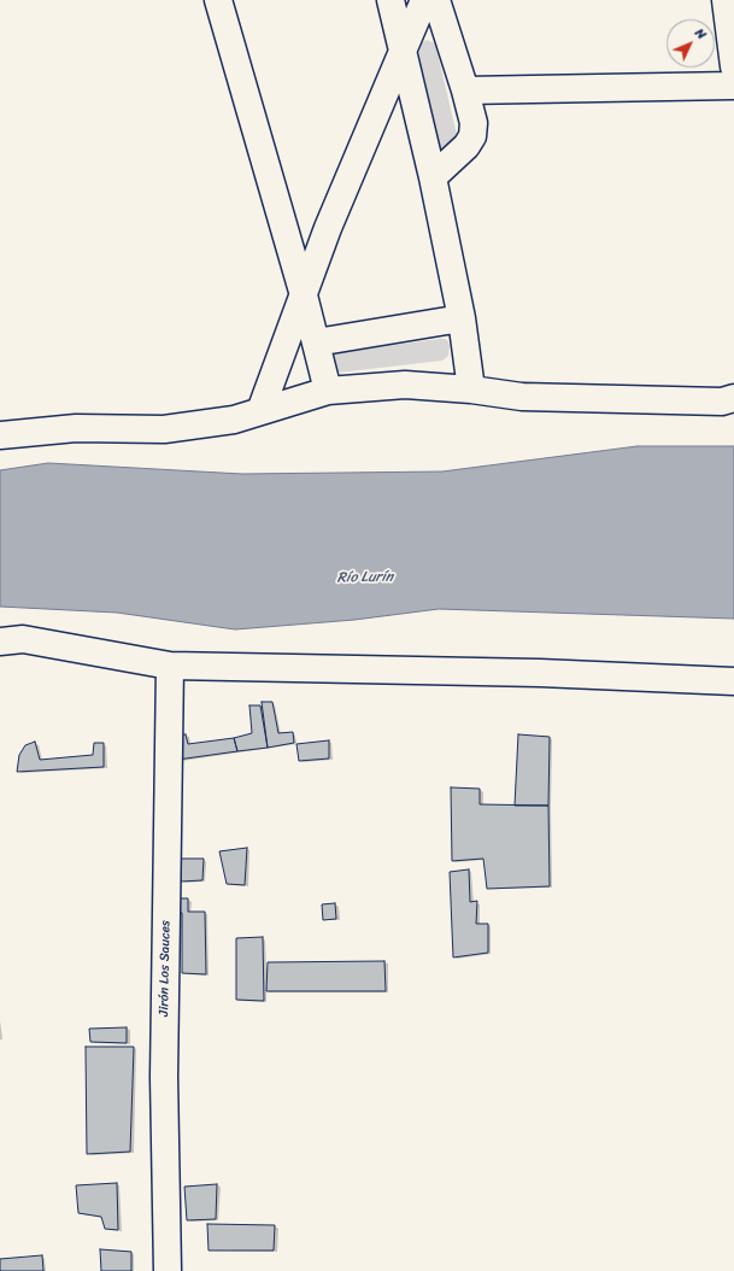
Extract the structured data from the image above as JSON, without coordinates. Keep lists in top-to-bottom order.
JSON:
{
  "streets": {
    "street": ["Jirón Los Sauces"]
  },
  "water": ["Río Lurín"],
  "north": "top right"
}
